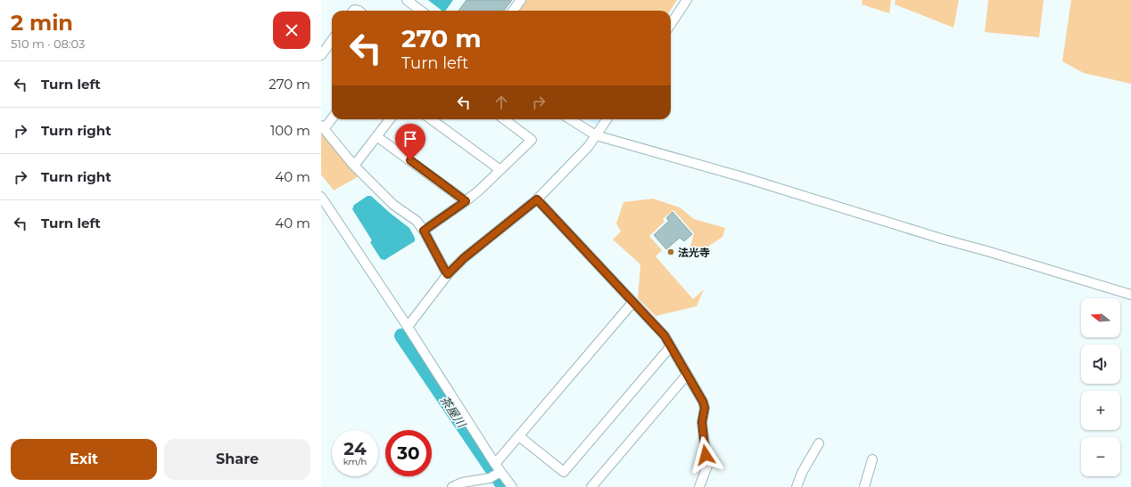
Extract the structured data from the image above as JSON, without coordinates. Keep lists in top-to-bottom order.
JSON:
{
  "water": ["茶屋川"],
  "places": ["法光寺"],
  "north": "left",
  "page": {
    "heading": ["2 min", "510 m · 08:03"],
    "turn": ["270 m", "Turn left"],
    "list": [
      {
        "name": "Turn left",
        "value": "270 m"
      },
      {
        "name": "Turn right",
        "value": "100 m"
      },
      {
        "name": "Turn right",
        "value": "40 m"
      },
      {
        "name": "Turn left",
        "value": "40 m"
      }
    ],
    "map_buttons": ["+", "−"],
    "speed": "24 km/h",
    "limit": "30",
    "buttons": ["Exit", "Share"]
  }
}
